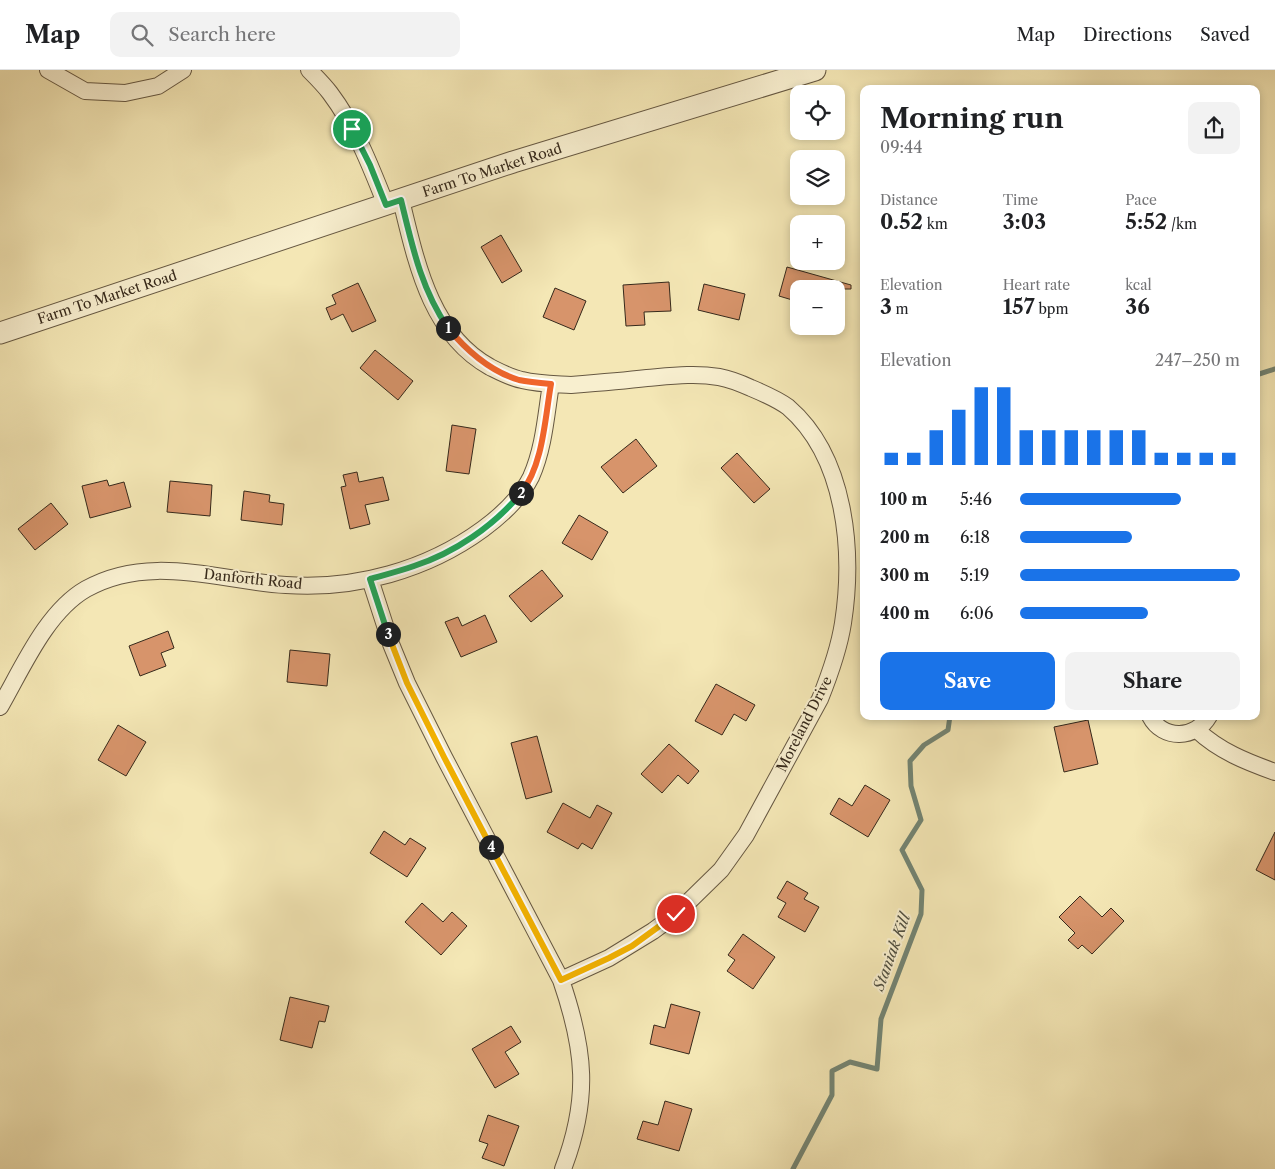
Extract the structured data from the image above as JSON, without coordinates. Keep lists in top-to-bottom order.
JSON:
{
  "streets": {
    "street": ["Farm To Market Road", "Danforth Road", "Moreland Drive"]
  },
  "crossings": [
    ["Farm To Market Road", "Moreland Drive"],
    ["Danforth Road", "Moreland Drive"]
  ],
  "water": ["Staniak Kill"],
  "page": {
    "header": "Map",
    "search": "Search here",
    "nav": ["Map", "Directions", "Saved"],
    "map_buttons": ["+", "−"],
    "heading": ["Morning run", "09:44"],
    "stats": [
      ["Distance", "0.52 km"],
      ["Time", "3:03"],
      ["Pace", "5:52 /km"],
      ["Elevation", "3 m"],
      ["Heart rate", "157 bpm"],
      ["kcal", "36"]
    ],
    "pins": [
      "1",
      "2",
      "3",
      "4"
    ],
    "chart": ["Elevation", "247–250 m"],
    "list": [
      {
        "name": "100 m",
        "note": "5:46"
      },
      {
        "name": "200 m",
        "note": "6:18"
      },
      {
        "name": "300 m",
        "note": "5:19"
      },
      {
        "name": "400 m",
        "note": "6:06"
      }
    ],
    "buttons": ["Save", "Share"]
  }
}
